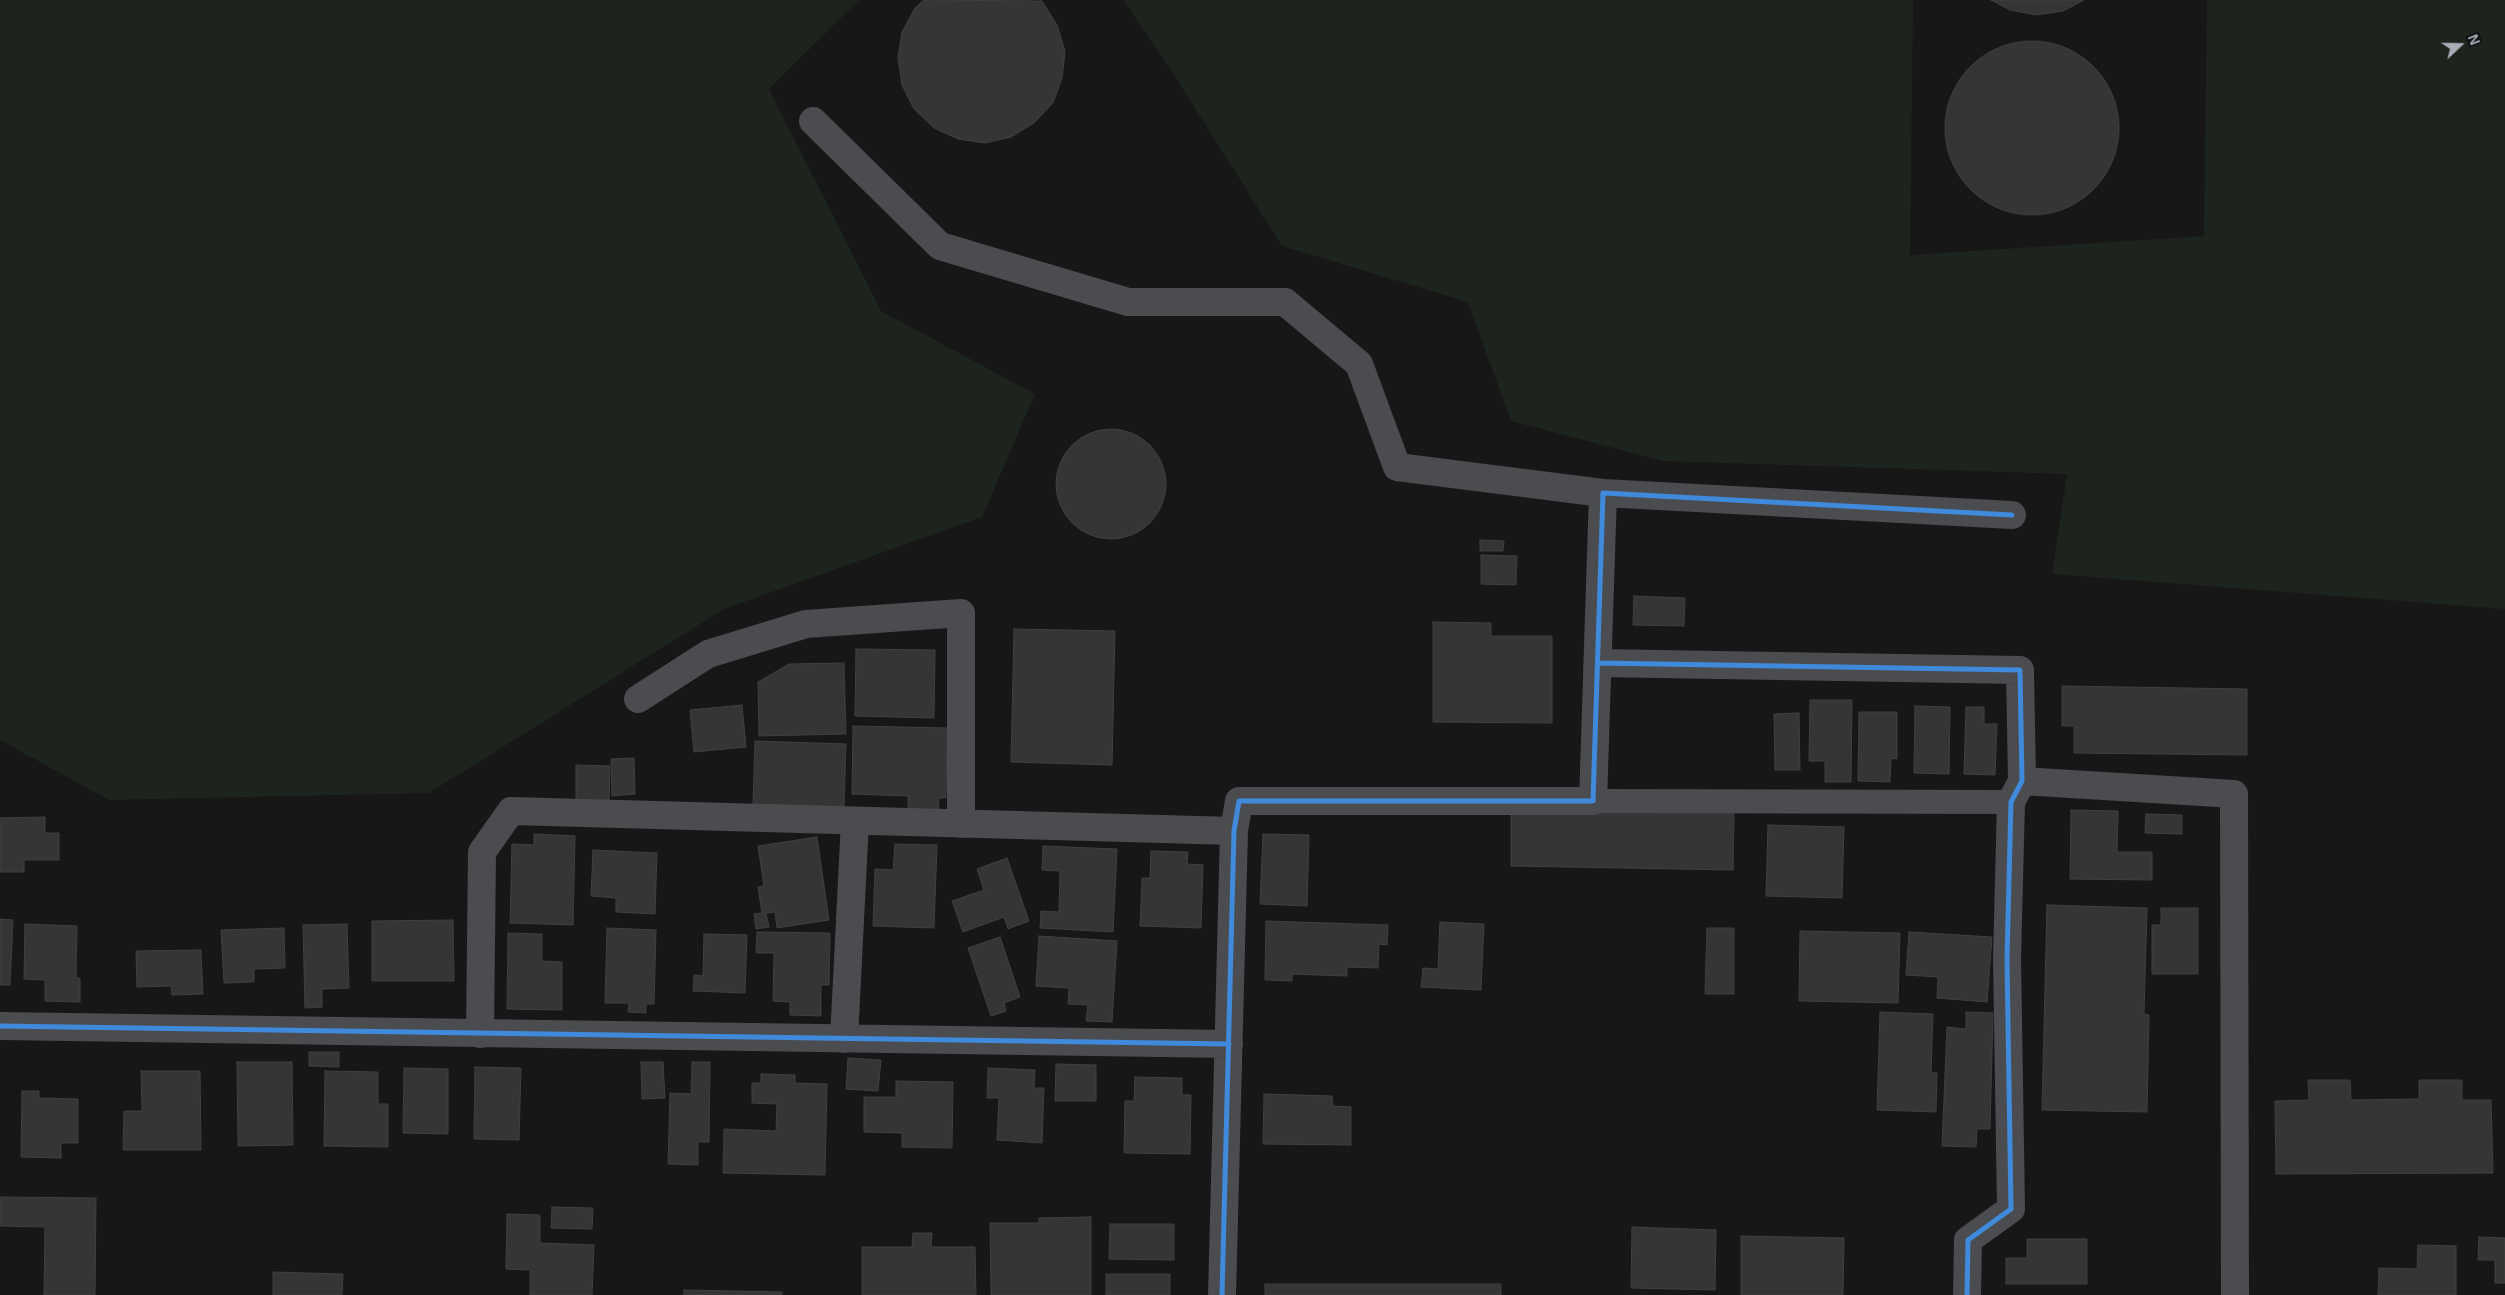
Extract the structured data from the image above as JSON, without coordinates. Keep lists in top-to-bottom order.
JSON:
{
  "north": "right"
}
